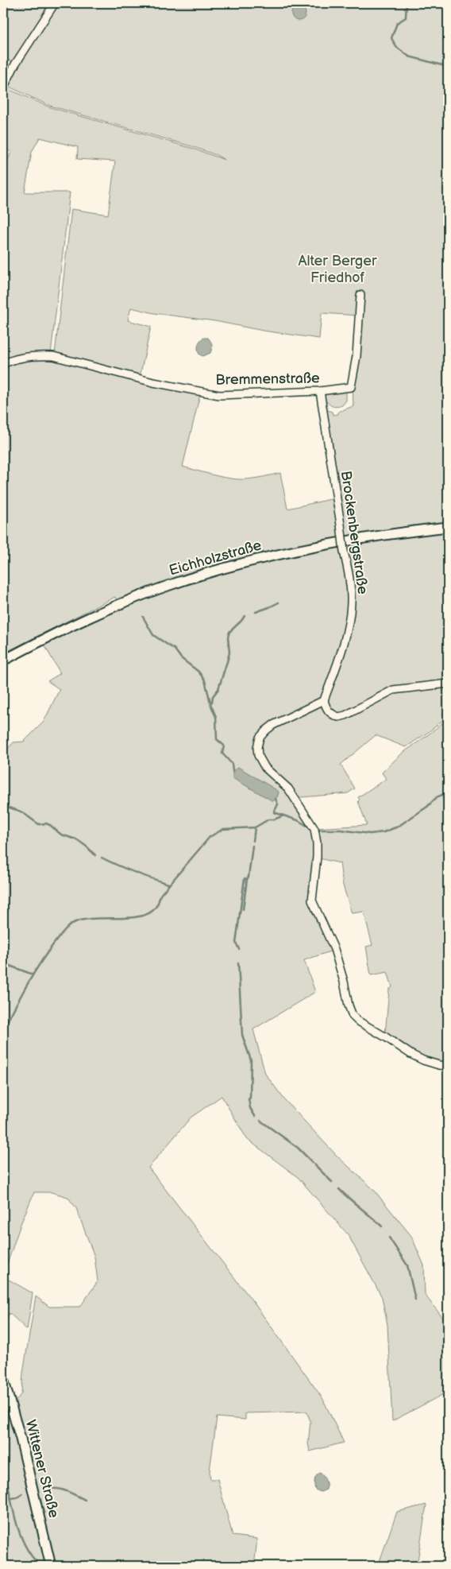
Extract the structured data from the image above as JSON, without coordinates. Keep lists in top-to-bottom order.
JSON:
{
  "streets": {
    "main road": ["Eichholzstraße", "Wittener Straße"],
    "street": ["Bremmenstraße", "Brockenbergstraße"]
  },
  "crossings": [
    ["Bremmenstraße", "Brockenbergstraße"]
  ],
  "parks": ["Alter Berger Friedhof"]
}
